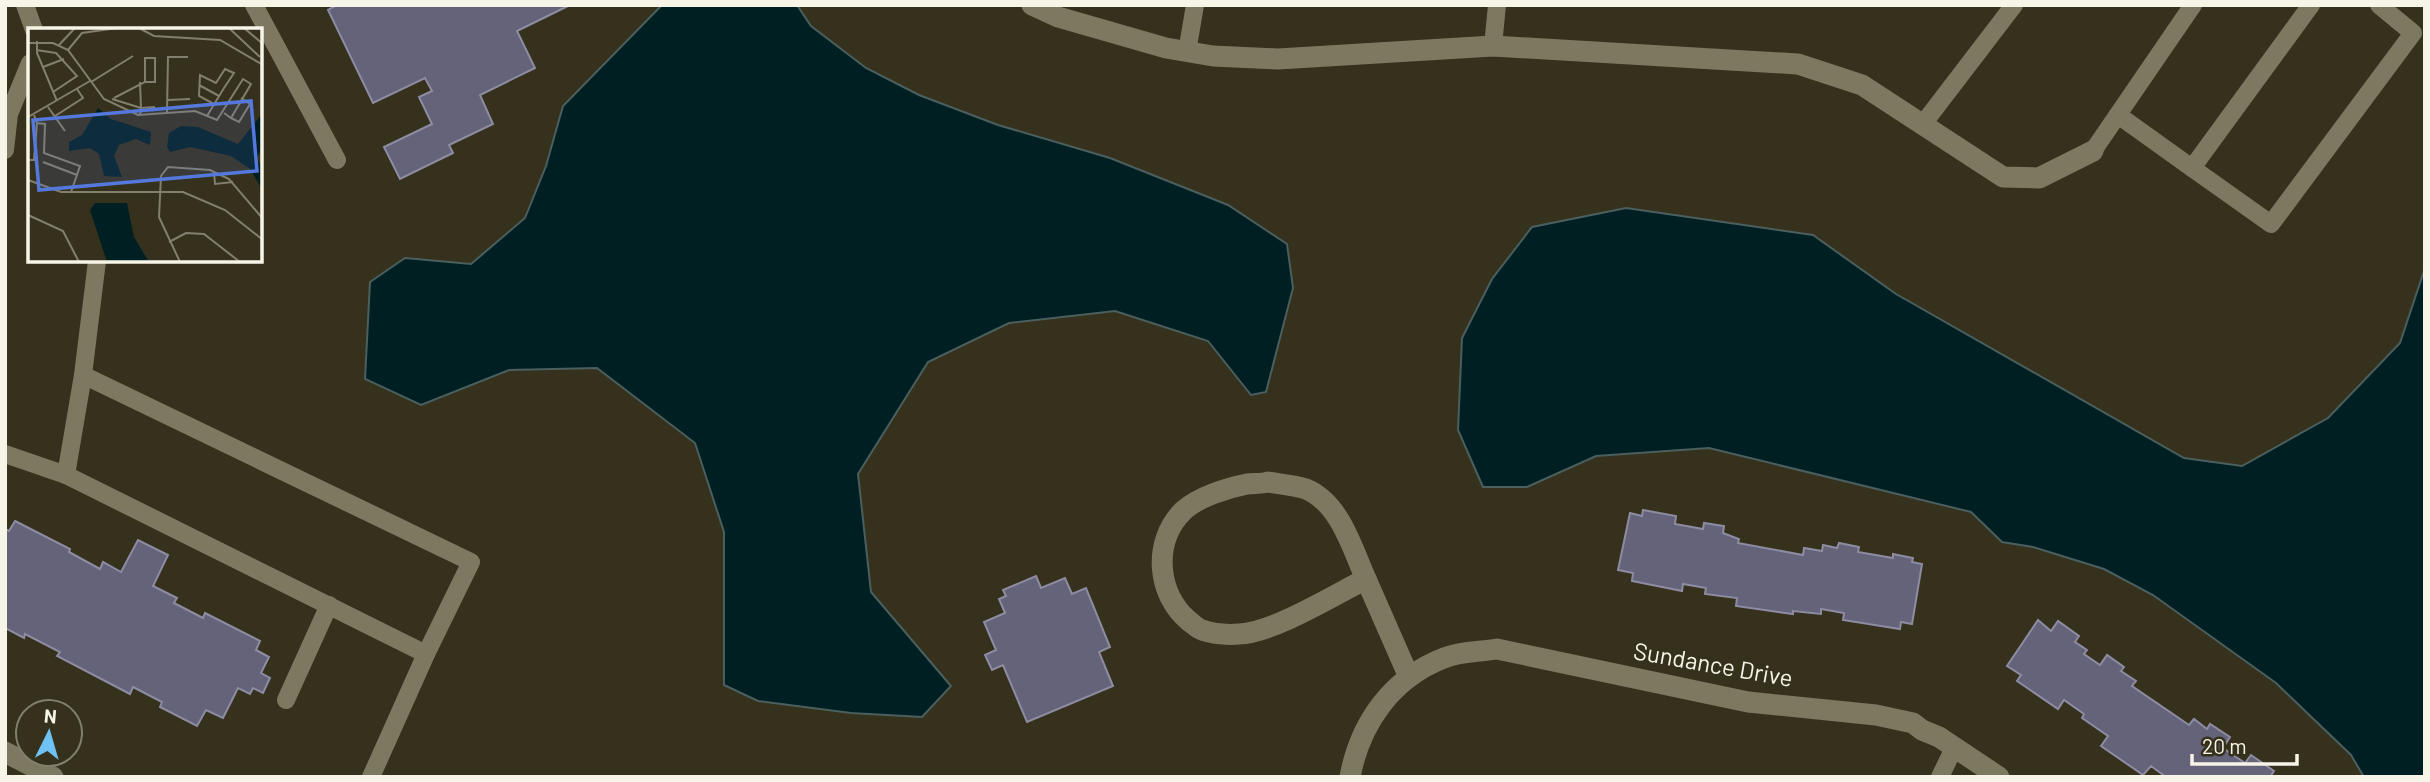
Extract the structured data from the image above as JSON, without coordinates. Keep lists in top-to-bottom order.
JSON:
{
  "streets": {
    "street": ["Sundance Drive"]
  },
  "scale_bar": "20 m",
  "north": "top"
}
